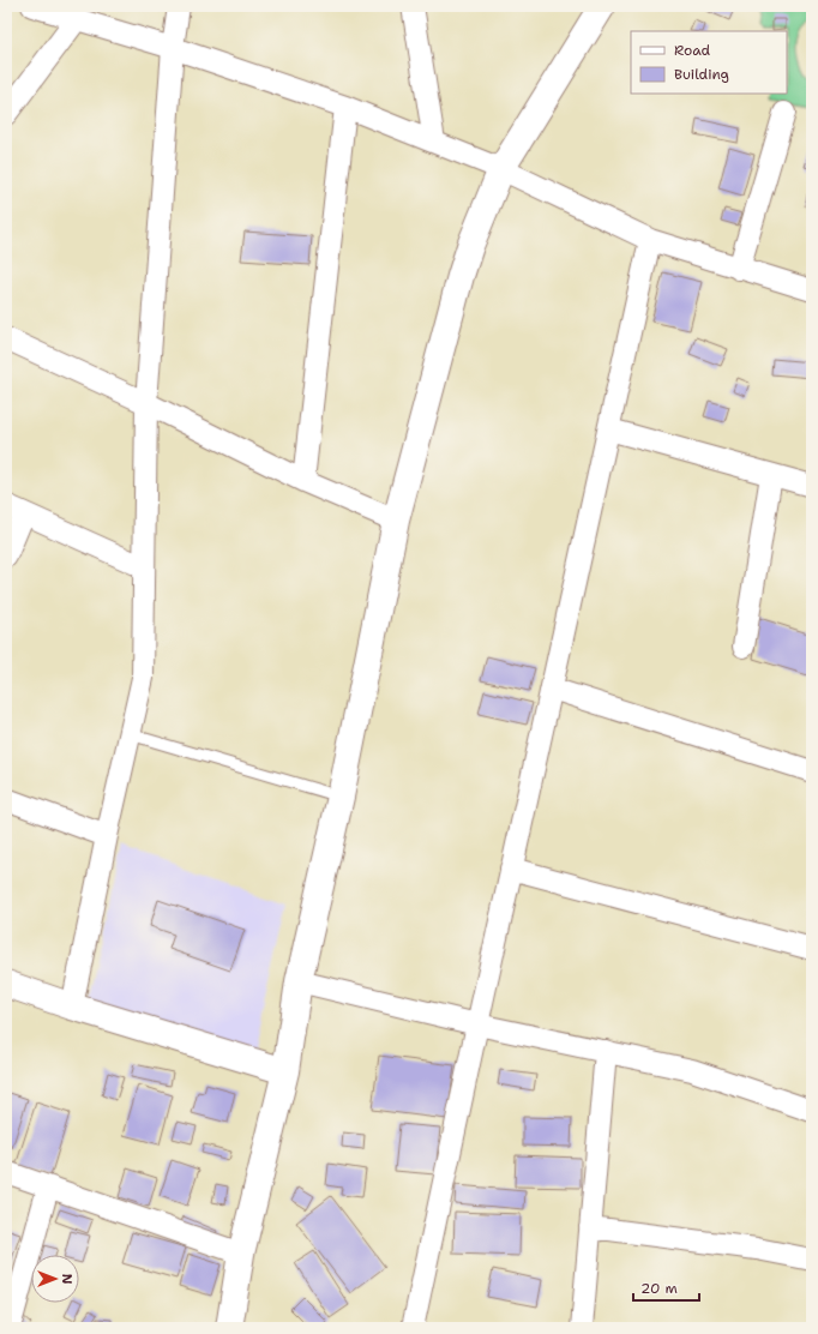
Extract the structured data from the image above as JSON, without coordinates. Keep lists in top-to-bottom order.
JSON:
{
  "legend": ["Road", "Building"],
  "scale_bar": "20 m",
  "north": "right"
}
